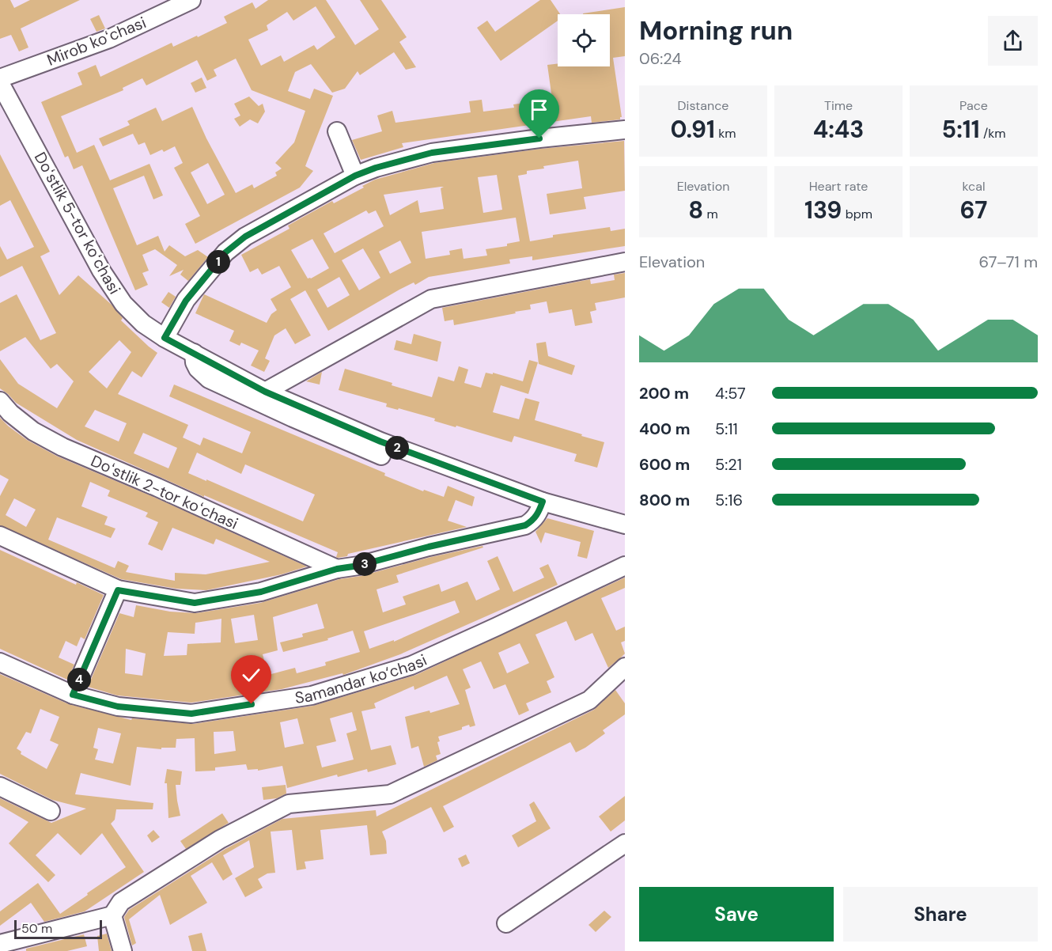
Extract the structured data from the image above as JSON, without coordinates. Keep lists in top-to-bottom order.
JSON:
{
  "streets": {
    "street": [
      "Mirob koʻchasi",
      "Doʻstlik 5-tor koʻchasi",
      "Doʻstlik 2-tor koʻchasi",
      "Samandar ko‘chasi"
    ]
  },
  "scale_bar": "50 m",
  "page": {
    "heading": ["Morning run", "06:24"],
    "stats": [
      ["Distance", "0.91 km"],
      ["Time", "4:43"],
      ["Pace", "5:11 /km"],
      ["Elevation", "8 m"],
      ["Heart rate", "139 bpm"],
      ["kcal", "67"]
    ],
    "chart": ["Elevation", "67–71 m"],
    "pins": [
      "1",
      "2",
      "3",
      "4"
    ],
    "list": [
      {
        "name": "200 m",
        "note": "4:57"
      },
      {
        "name": "400 m",
        "note": "5:11"
      },
      {
        "name": "600 m",
        "note": "5:21"
      },
      {
        "name": "800 m",
        "note": "5:16"
      }
    ],
    "buttons": ["Save", "Share"],
    "scale": "50 m"
  }
}
